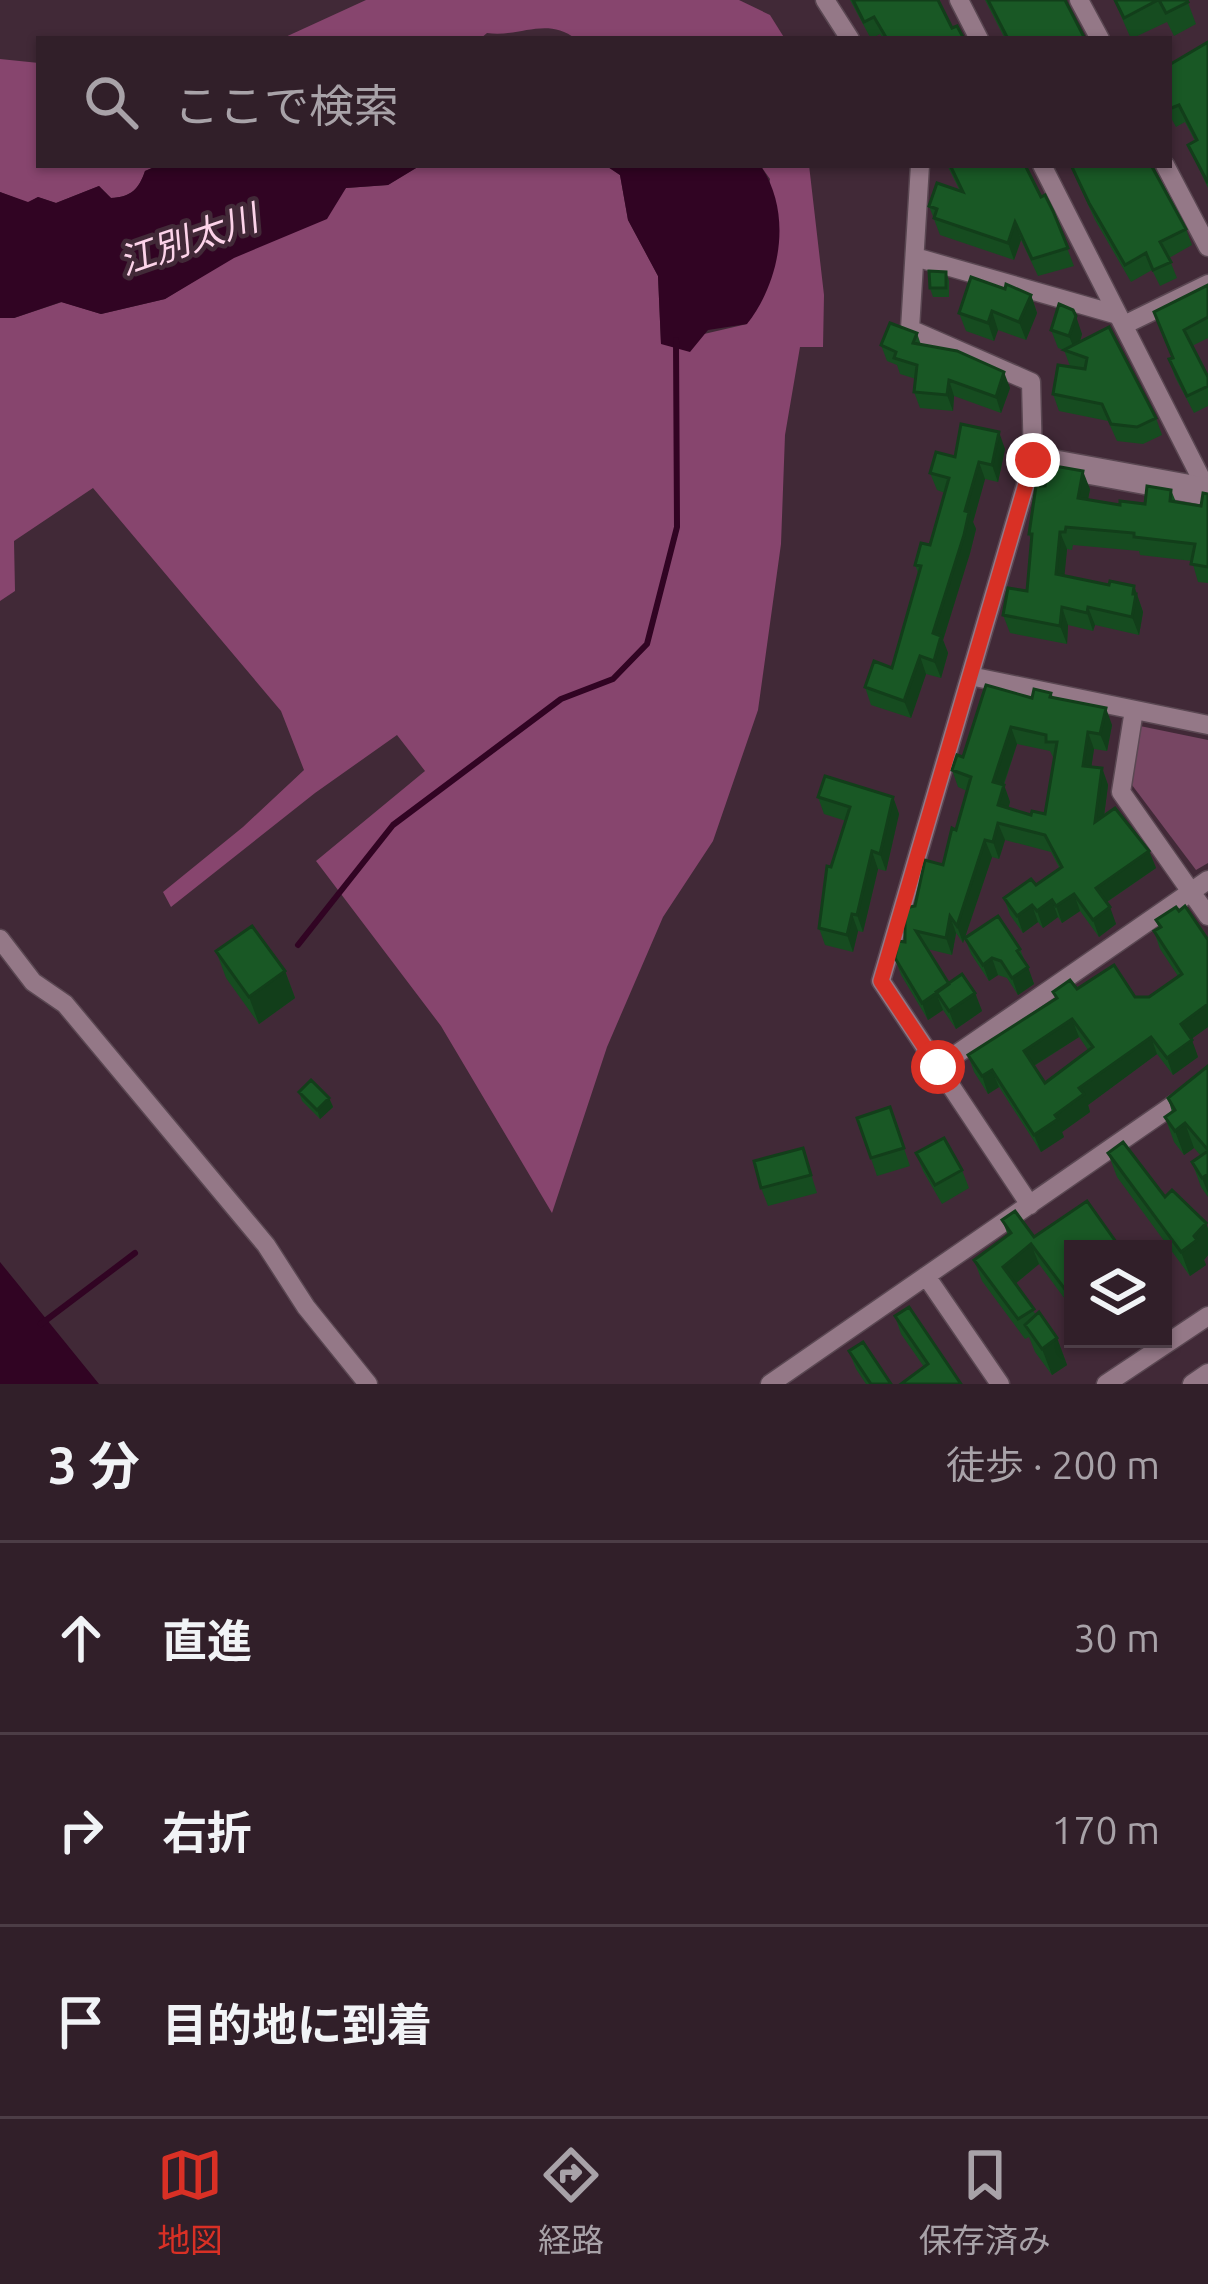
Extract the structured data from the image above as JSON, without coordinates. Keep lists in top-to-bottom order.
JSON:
{
  "water": ["江別太川"],
  "page": {
    "search": "ここで検索",
    "heading": ["3 分", "徒歩 · 200 m"],
    "list": [
      ["直進", "30 m"],
      ["右折", "170 m"],
      "目的地に到着"
    ],
    "nav": ["地図", "経路", "保存済み"]
  }
}
